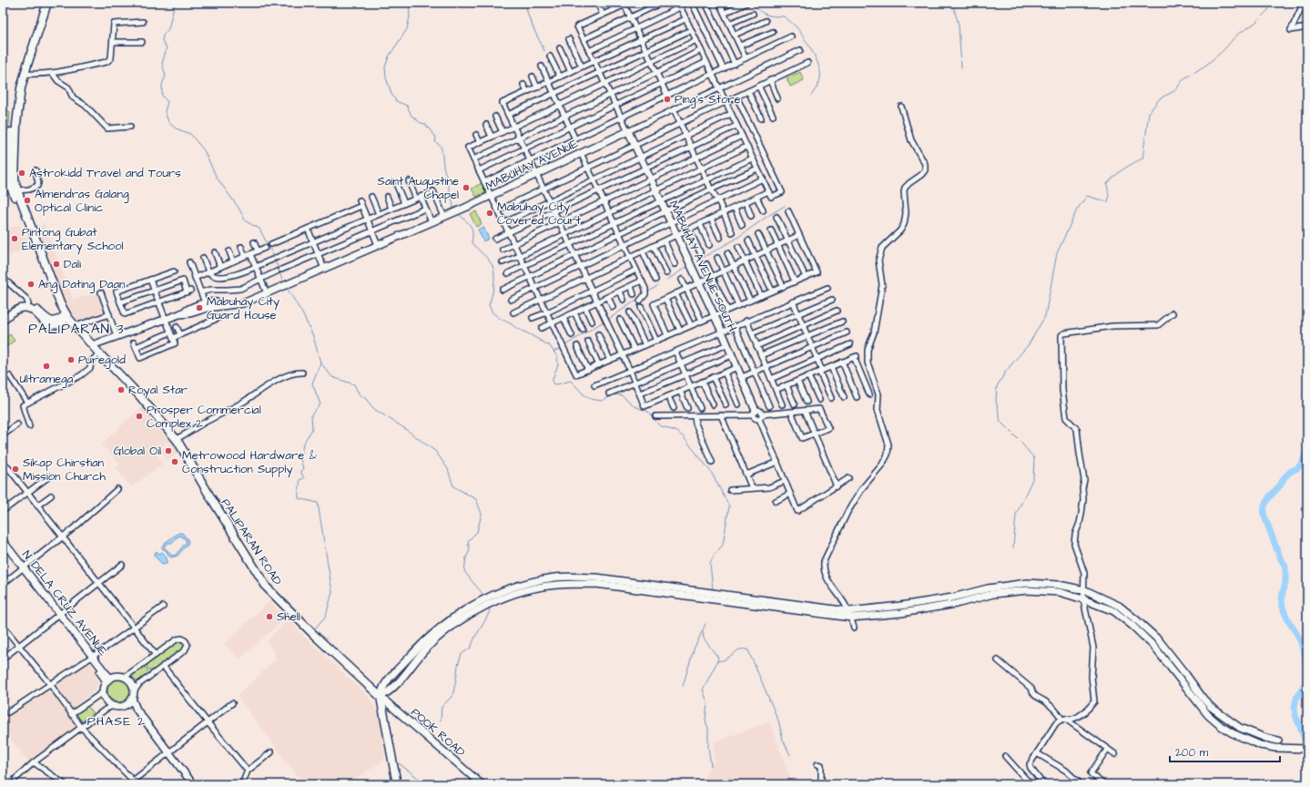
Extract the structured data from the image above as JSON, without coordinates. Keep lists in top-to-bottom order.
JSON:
{
  "streets": {
    "main road": ["PALIPARAN ROAD"],
    "street": [
      "MABUHAY AVENUE",
      "MABUHAY AVENUE SOUTH",
      "N. DELA CRUZ AVENUE",
      "POOK ROAD"
    ]
  },
  "crossings": [
    ["MABUHAY AVENUE", "MABUHAY AVENUE SOUTH"],
    ["MABUHAY AVENUE", "PALIPARAN ROAD"],
    ["PALIPARAN ROAD", "POOK ROAD"]
  ],
  "districts": ["PALIPARAN 3", "PHASE 2"],
  "places": [
    "Ping's Store",
    "Astrokidd Travel and Tours",
    "Saint Augustine Chapel",
    "Almendras Galang Optical Clinic",
    "Mabuhay City Covered Court",
    "Pintong Gubat Elementary School",
    "Dali",
    "Ang Dating Daan",
    "Mabuhay City Guard House",
    "Puregold",
    "Ultramega",
    "Royal Star",
    "Prosper Commercial Complex 2",
    "Global Oil",
    "Metrowood Hardware & Construction Supply",
    "Sikap Chirstian Mission Church",
    "Shell"
  ],
  "scale_bar": "200 m"
}
